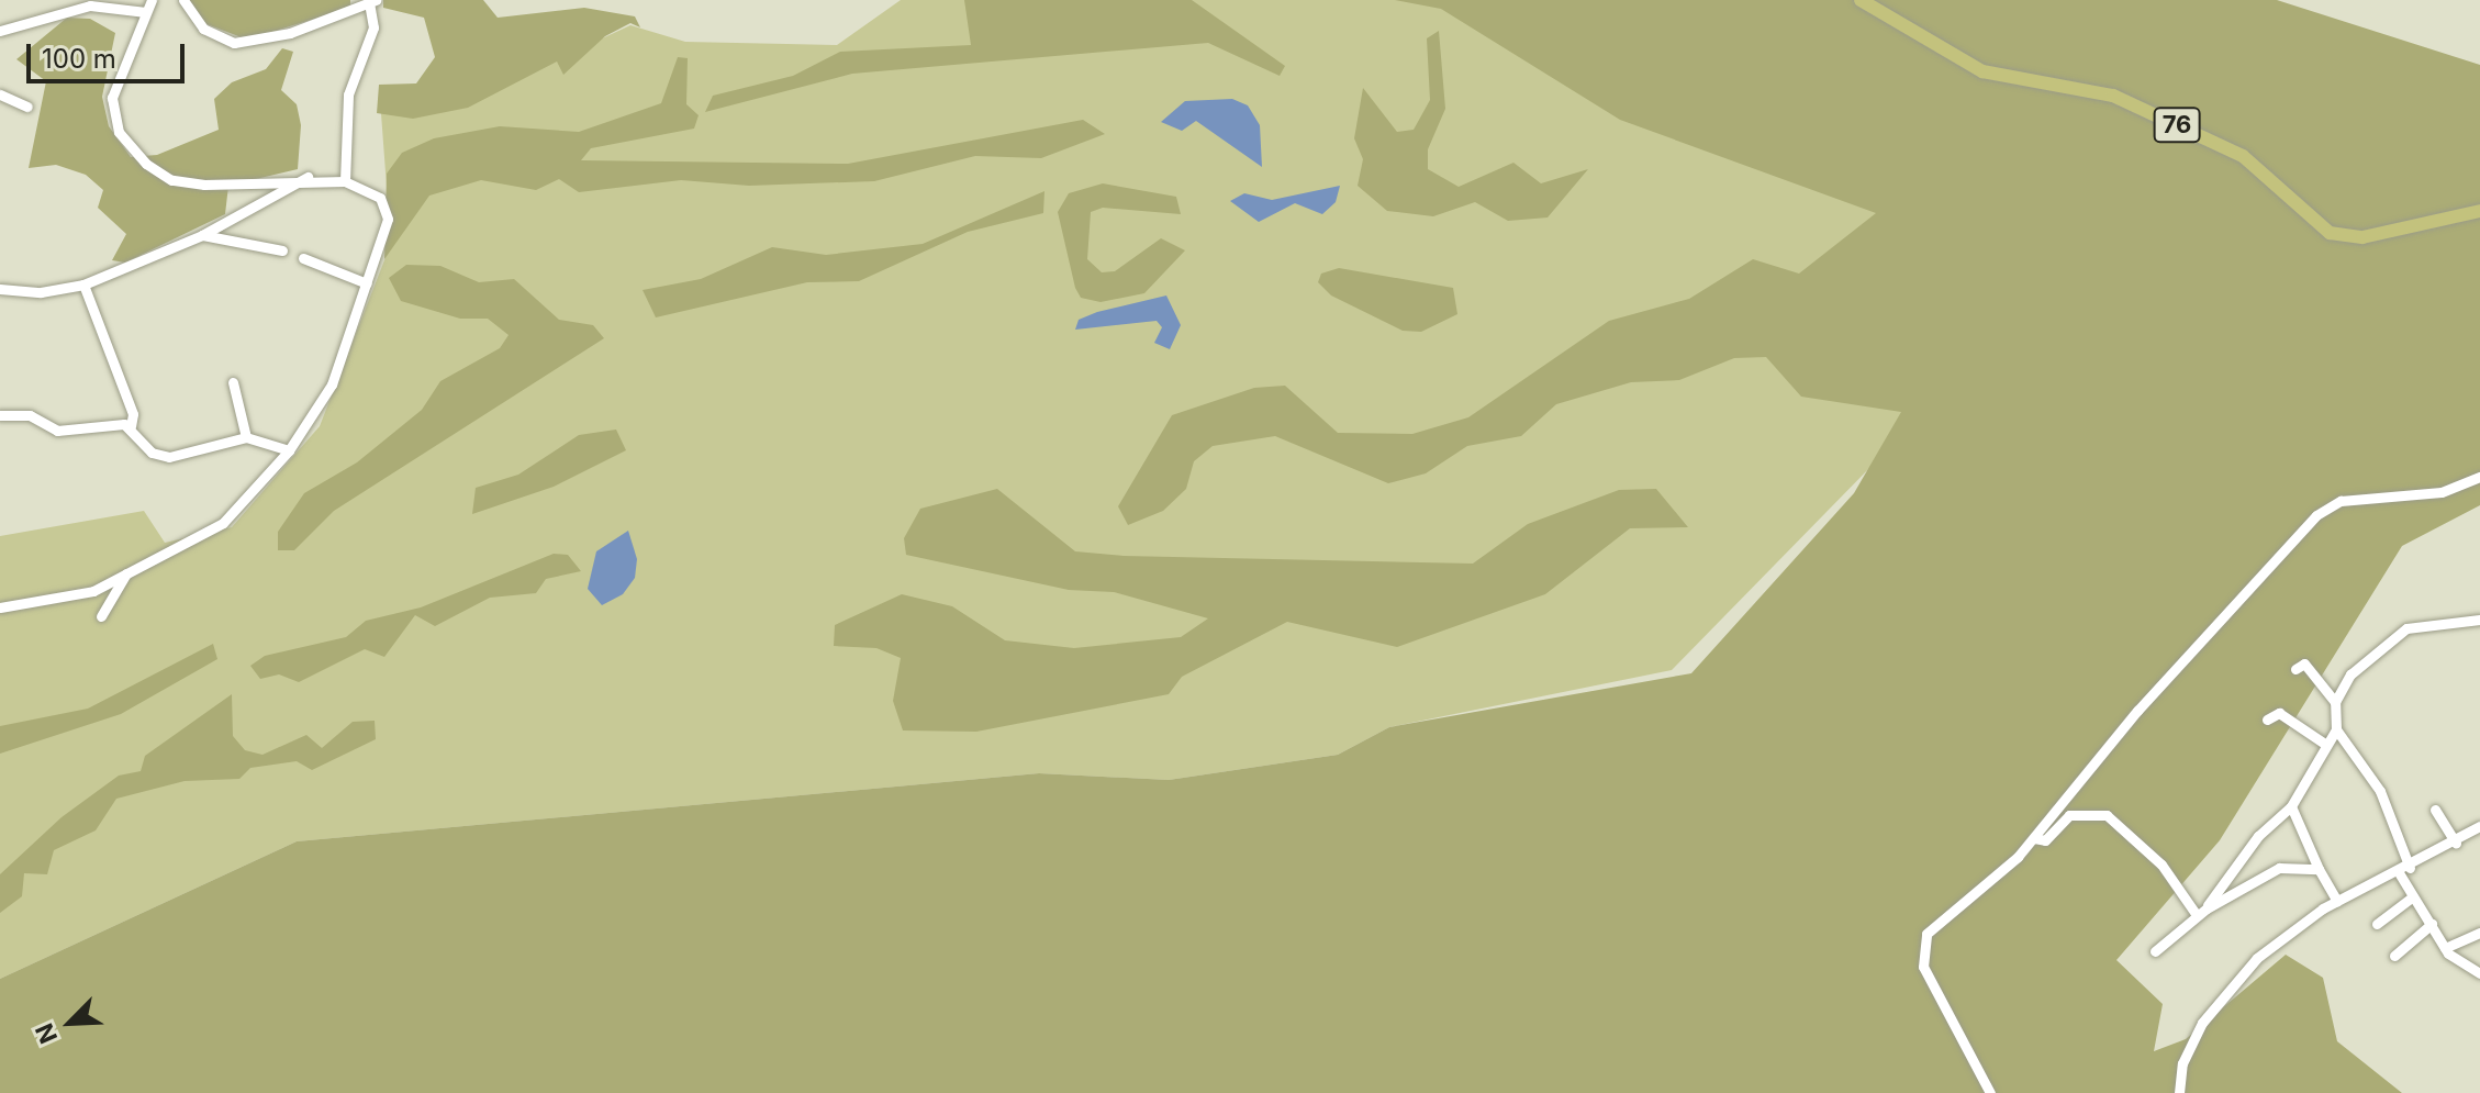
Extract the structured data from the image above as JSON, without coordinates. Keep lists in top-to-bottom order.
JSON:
{
  "streets": {
    "main road": ["76"]
  },
  "scale_bar": "100 m",
  "north": "bottom left"
}
